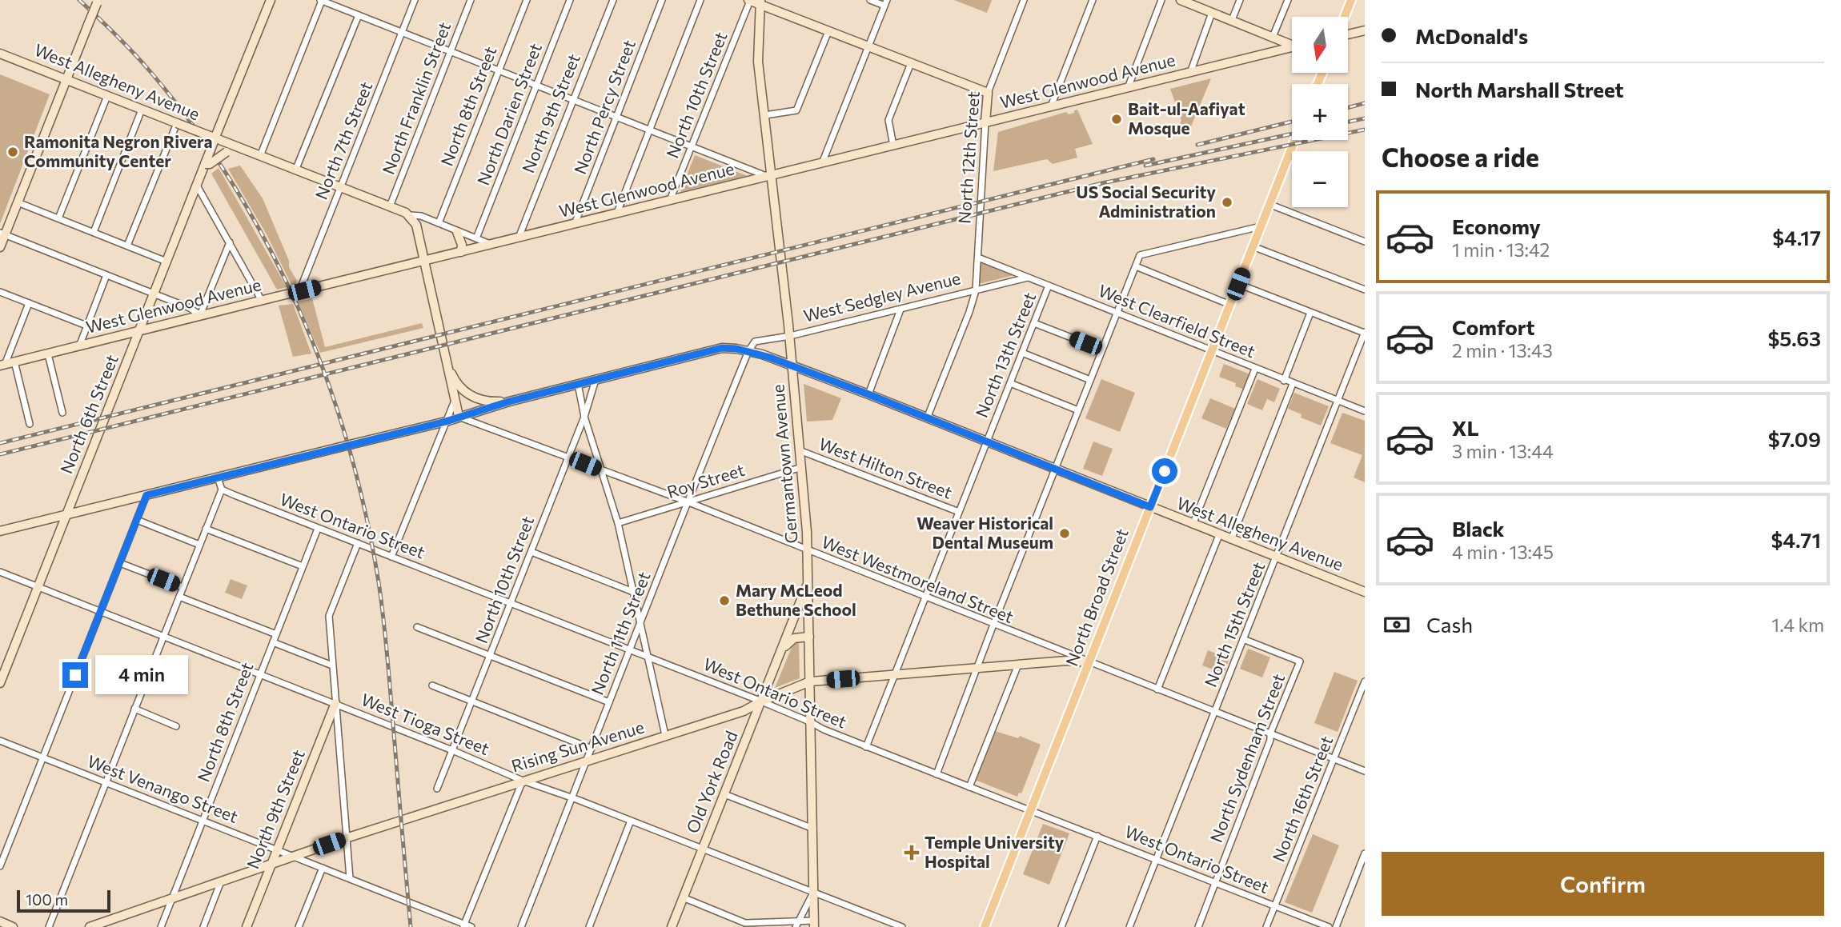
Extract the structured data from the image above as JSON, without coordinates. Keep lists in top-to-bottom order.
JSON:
{
  "streets": {
    "main road": ["North Broad Street"],
    "street": [
      "West Glenwood Avenue",
      "West Allegheny Avenue",
      "North 10th Street",
      "North Franklin Street",
      "North 8th Street",
      "North Percy Street",
      "North 9th Street",
      "North Darien Street",
      "North 7th Street",
      "North 12th Street",
      "West Sedgley Avenue",
      "West Clearfield Street",
      "North 13th Street",
      "North 6th Street",
      "Germantown Avenue",
      "West Hilton Street",
      "Roy Street",
      "West Ontario Street",
      "West Westmoreland Street",
      "North 15th Street",
      "North 11th Street",
      "West Tioga Street",
      "Rising Sun Avenue",
      "North Sydenham Street",
      "Old York Road",
      "West Venango Street",
      "North 16th Street"
    ]
  },
  "crossings": [
    ["West Glenwood Avenue", "West Allegheny Avenue"],
    ["West Glenwood Avenue", "North 10th Street"],
    ["West Glenwood Avenue", "North Percy Street"],
    ["West Glenwood Avenue", "North 9th Street"],
    ["West Glenwood Avenue", "North 7th Street"],
    ["West Glenwood Avenue", "North 12th Street"],
    ["West Glenwood Avenue", "North 6th Street"],
    ["West Glenwood Avenue", "Germantown Avenue"],
    ["West Allegheny Avenue", "North 10th Street"],
    ["West Allegheny Avenue", "North Franklin Street"],
    ["West Allegheny Avenue", "North 8th Street"],
    ["West Allegheny Avenue", "North Darien Street"],
    ["West Allegheny Avenue", "North 7th Street"],
    ["West Allegheny Avenue", "North 12th Street"],
    ["West Allegheny Avenue", "West Sedgley Avenue"],
    ["West Allegheny Avenue", "North 13th Street"],
    ["West Allegheny Avenue", "North 6th Street"],
    ["West Allegheny Avenue", "Germantown Avenue"],
    ["West Allegheny Avenue", "North Broad Street"],
    ["West Allegheny Avenue", "North 15th Street"],
    ["West Allegheny Avenue", "North 11th Street"],
    ["North 10th Street", "West Ontario Street"],
    ["North 10th Street", "West Westmoreland Street"],
    ["North 10th Street", "West Tioga Street"],
    ["North 8th Street", "West Ontario Street"],
    ["North 8th Street", "West Tioga Street"],
    ["North 8th Street", "Rising Sun Avenue"],
    ["North 8th Street", "West Venango Street"],
    ["North 9th Street", "West Tioga Street"],
    ["North 9th Street", "Rising Sun Avenue"],
    ["North 9th Street", "West Venango Street"],
    ["North 12th Street", "West Sedgley Avenue"],
    ["North 12th Street", "West Clearfield Street"],
    ["West Sedgley Avenue", "West Clearfield Street"],
    ["West Sedgley Avenue", "Germantown Avenue"],
    ["West Sedgley Avenue", "North 11th Street"],
    ["West Clearfield Street", "North 13th Street"],
    ["West Clearfield Street", "North Broad Street"],
    ["West Clearfield Street", "North 15th Street"],
    ["North 13th Street", "West Hilton Street"],
    ["North 13th Street", "West Ontario Street"],
    ["North 13th Street", "West Westmoreland Street"],
    ["North 13th Street", "Rising Sun Avenue"],
    ["North 6th Street", "West Tioga Street"],
    ["Germantown Avenue", "West Hilton Street"],
    ["Germantown Avenue", "Roy Street"],
    ["Germantown Avenue", "West Ontario Street"],
    ["Germantown Avenue", "West Westmoreland Street"],
    ["Germantown Avenue", "West Tioga Street"],
    ["Germantown Avenue", "Rising Sun Avenue"],
    ["Germantown Avenue", "Old York Road"],
    ["Roy Street", "West Westmoreland Street"],
    ["Roy Street", "North 11th Street"],
    ["West Ontario Street", "North Broad Street"],
    ["West Ontario Street", "North 15th Street"],
    ["West Ontario Street", "North 11th Street"],
    ["West Ontario Street", "Rising Sun Avenue"],
    ["West Ontario Street", "North Sydenham Street"],
    ["West Ontario Street", "Old York Road"],
    ["West Ontario Street", "North 16th Street"],
    ["West Westmoreland Street", "North Broad Street"],
    ["West Westmoreland Street", "North 15th Street"],
    ["West Westmoreland Street", "North 11th Street"],
    ["West Westmoreland Street", "Rising Sun Avenue"],
    ["West Westmoreland Street", "North Sydenham Street"],
    ["West Westmoreland Street", "North 16th Street"],
    ["North Broad Street", "Rising Sun Avenue"],
    ["North 15th Street", "North Sydenham Street"],
    ["North 11th Street", "West Tioga Street"],
    ["North 11th Street", "Rising Sun Avenue"],
    ["West Tioga Street", "Rising Sun Avenue"],
    ["West Tioga Street", "Old York Road"],
    ["Rising Sun Avenue", "Old York Road"],
    ["Rising Sun Avenue", "West Venango Street"]
  ],
  "places": {
    "other": [
      "Bait-ul-Aafiyat Mosque",
      "Ramonita Negron Rivera Community Center",
      "US Social Security Administration",
      "Weaver Historical Dental Museum",
      "Mary McLeod Bethune School"
    ],
    "health": ["Temple University Hospital"]
  },
  "scale_bar": "100 m",
  "north": "bottom",
  "page": {
    "banner": ["McDonald's", "North Marshall Street"],
    "map_buttons": ["+", "−"],
    "heading": "Choose a ride",
    "list": [
      {
        "name": "Economy",
        "note": "1 min · 13:42",
        "value": "$4.17"
      },
      {
        "name": "Comfort",
        "note": "2 min · 13:43",
        "value": "$5.63"
      },
      {
        "name": "XL",
        "note": "3 min · 13:44",
        "value": "$7.09"
      },
      {
        "name": "Black",
        "note": "4 min · 13:45",
        "value": "$4.71"
      }
    ],
    "pay": ["Cash", "1.4 km"],
    "bubble": "4 min",
    "buttons": "Confirm",
    "scale": "100 m"
  }
}
